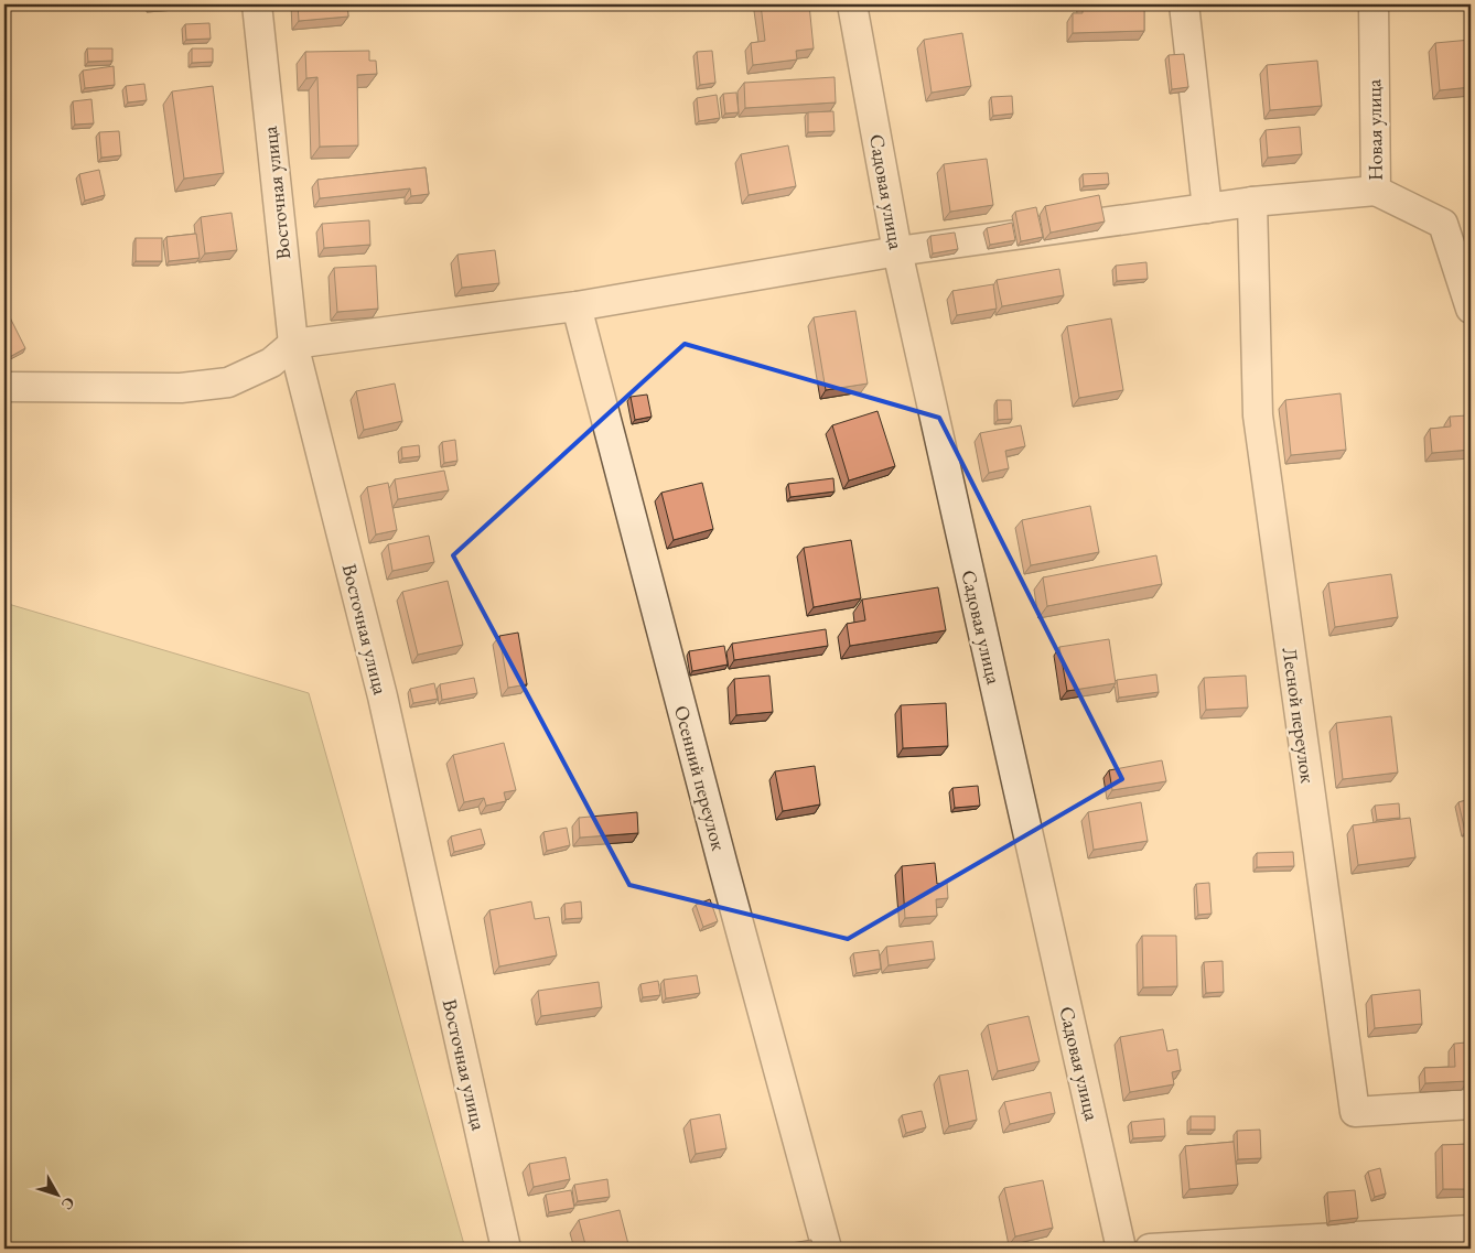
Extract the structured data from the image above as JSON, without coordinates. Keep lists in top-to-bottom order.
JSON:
{
  "streets": {
    "street": [
      "Новая улица",
      "Садовая улица",
      "Восточная улица",
      "Лесной переулок",
      "Осенний переулок"
    ]
  },
  "north": "bottom right"
}
